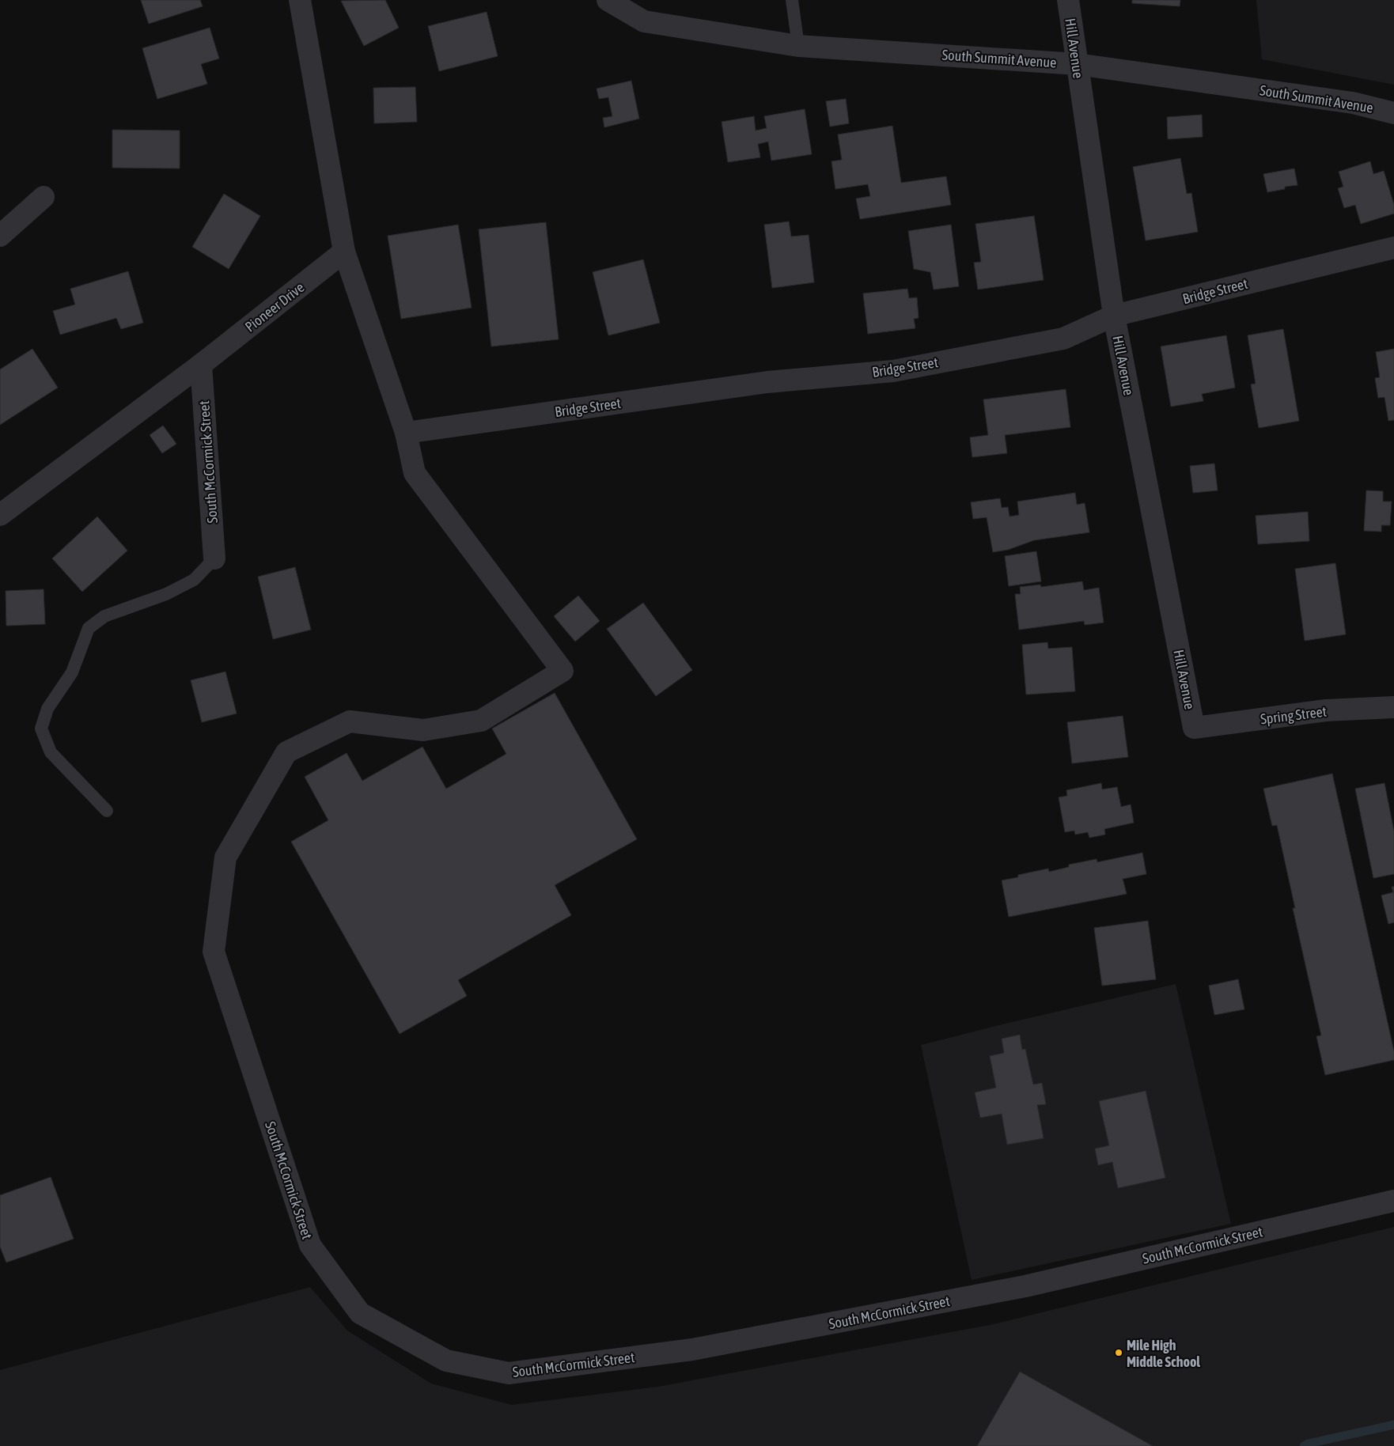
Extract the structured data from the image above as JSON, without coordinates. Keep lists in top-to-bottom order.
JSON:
{
  "streets": {
    "street": [
      "Hill Avenue",
      "South Summit Avenue",
      "Bridge Street",
      "Pioneer Drive",
      "South McCormick Street",
      "Spring Street"
    ]
  },
  "crossings": [
    ["Hill Avenue", "South Summit Avenue"],
    ["Hill Avenue", "Bridge Street"],
    ["Hill Avenue", "Spring Street"],
    ["Bridge Street", "South McCormick Street"],
    ["Pioneer Drive", "South McCormick Street"]
  ],
  "places": ["Mile High Middle School"]
}
